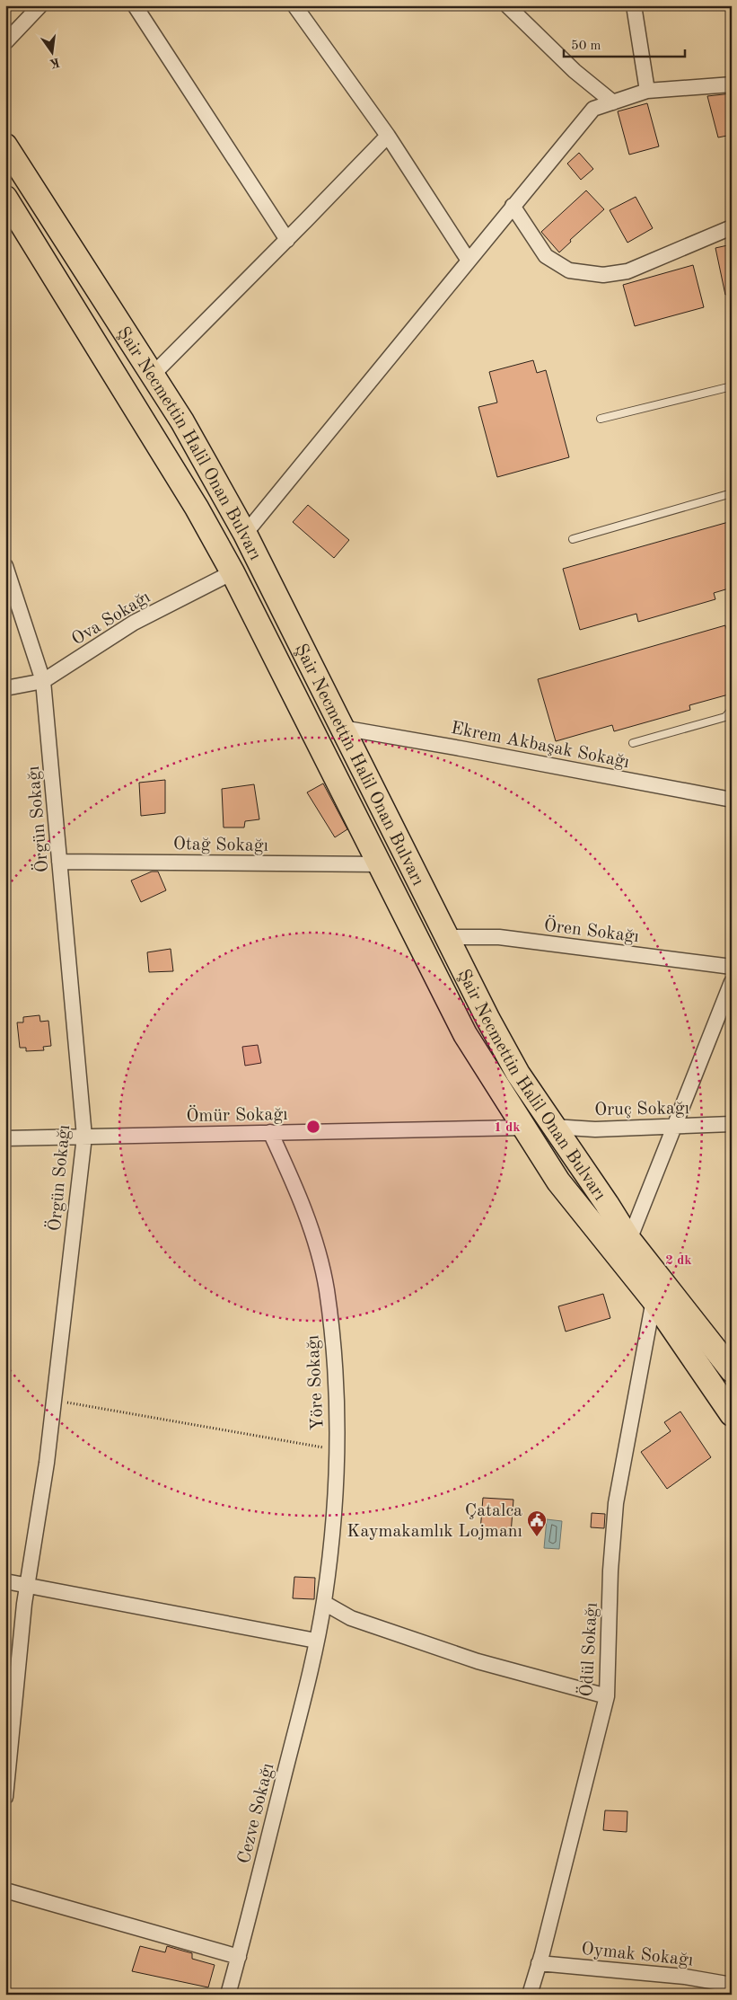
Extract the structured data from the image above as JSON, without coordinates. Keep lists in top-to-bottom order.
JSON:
{
  "streets": {
    "main road": ["Şair Necmettin Halil Onan Bulvarı"],
    "street": [
      "Ova Sokağı",
      "Ekrem Akbaşak Sokağı",
      "Örgün Sokağı",
      "Otağ Sokağı",
      "Ören Sokağı",
      "Oruç Sokağı",
      "Ömür Sokağı",
      "Yöre Sokağı",
      "Ödül Sokağı",
      "Cezve Sokağı",
      "Oymak Sokağı"
    ]
  },
  "crossings": [
    ["Şair Necmettin Halil Onan Bulvarı", "Ova Sokağı"],
    ["Şair Necmettin Halil Onan Bulvarı", "Ekrem Akbaşak Sokağı"],
    ["Şair Necmettin Halil Onan Bulvarı", "Otağ Sokağı"],
    ["Şair Necmettin Halil Onan Bulvarı", "Ören Sokağı"],
    ["Şair Necmettin Halil Onan Bulvarı", "Oruç Sokağı"],
    ["Şair Necmettin Halil Onan Bulvarı", "Ömür Sokağı"],
    ["Şair Necmettin Halil Onan Bulvarı", "Ödül Sokağı"],
    ["Ova Sokağı", "Örgün Sokağı"],
    ["Örgün Sokağı", "Otağ Sokağı"],
    ["Örgün Sokağı", "Ömür Sokağı"],
    ["Ömür Sokağı", "Yöre Sokağı"],
    ["Yöre Sokağı", "Cezve Sokağı"],
    ["Ödül Sokağı", "Oymak Sokağı"]
  ],
  "places": {
    "public building": ["Çatalca Kaymakamlık Lojmanı"]
  },
  "scale_bar": "50 m",
  "north": "bottom",
  "rings": ["1 dk", "2 dk"]
}
